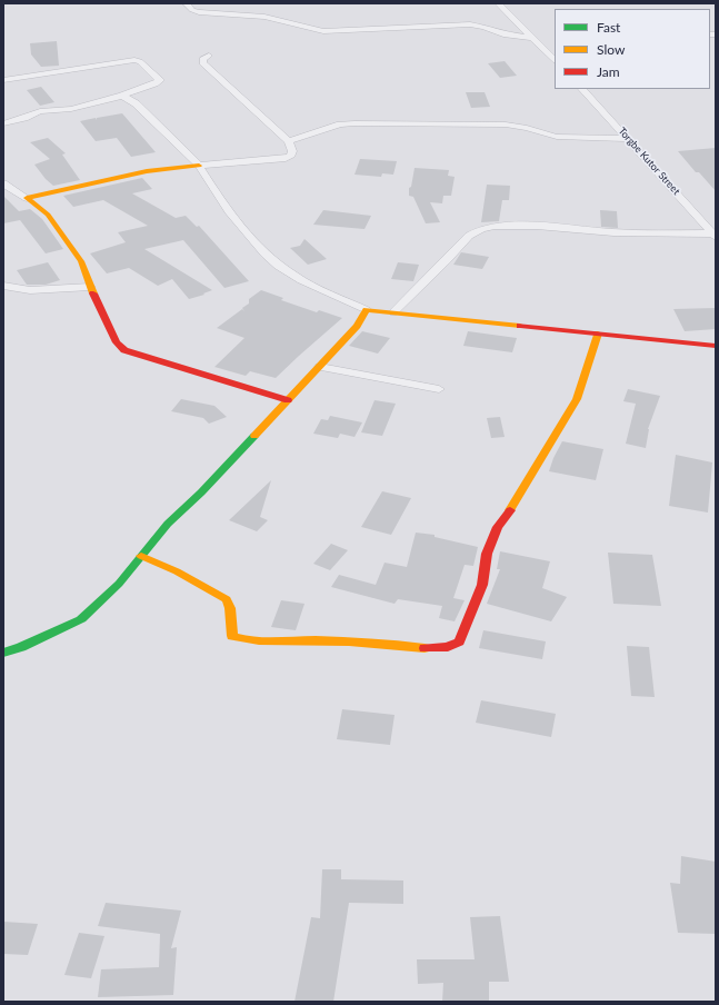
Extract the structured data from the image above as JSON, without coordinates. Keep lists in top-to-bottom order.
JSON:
{
  "streets": {
    "street": ["Torgbe Kutor Street"]
  },
  "legend": ["Fast", "Slow", "Jam"]
}
